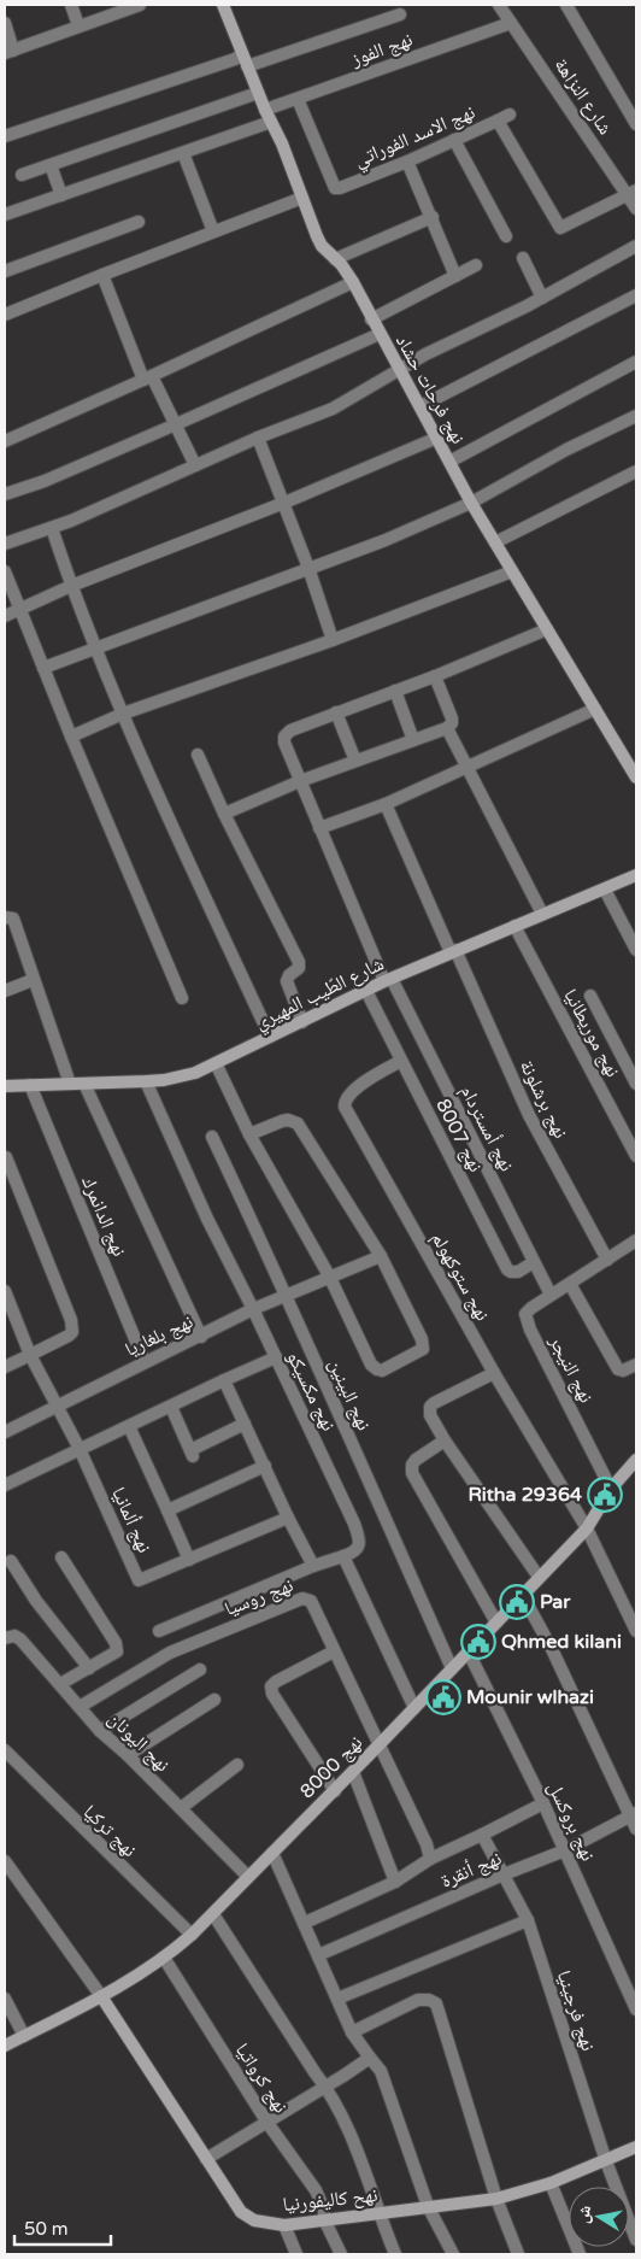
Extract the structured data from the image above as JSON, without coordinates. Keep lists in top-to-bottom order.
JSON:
{
  "streets": {
    "street": [
      "نهج الفوز",
      "شارع النزاهة",
      "نهج الاسد الفوراتي",
      "نهج فرحات حشاد",
      "شارع الطّيب المهيري",
      "نهج موريطانيا",
      "نهج برشلونة",
      "نهج أمستردام",
      "نهج 8007",
      "نهج الدانمرك",
      "نهج ستوكهولم",
      "نهج بلغاريا",
      "نهج النيجر",
      "نهج مكسيكو",
      "نهج البينين",
      "نهج ألمانيا",
      "نهج روسيا",
      "نهج اليونان",
      "نهج 8000",
      "نهج بروكسل",
      "نهج تركيا",
      "نهج أنقرة",
      "نهج فرجينيا",
      "نهج كرواتيا",
      "نهح كاليفورنيا"
    ]
  },
  "crossings": [
    ["نهج الفوز", "شارع النزاهة"],
    ["نهج الفوز", "نهج الاسد الفوراتي"],
    ["نهج الفوز", "نهج فرحات حشاد"],
    ["شارع النزاهة", "نهج الاسد الفوراتي"],
    ["شارع الطّيب المهيري", "نهج موريطانيا"],
    ["شارع الطّيب المهيري", "نهج برشلونة"],
    ["شارع الطّيب المهيري", "نهج أمستردام"],
    ["شارع الطّيب المهيري", "نهج 8007"],
    ["شارع الطّيب المهيري", "نهج الدانمرك"],
    ["شارع الطّيب المهيري", "نهج مكسيكو"],
    ["نهج برشلونة", "نهج النيجر"],
    ["نهج أمستردام", "نهج 8007"],
    ["نهج أمستردام", "نهج النيجر"],
    ["نهج 8007", "نهج ستوكهولم"],
    ["نهج الدانمرك", "نهج بلغاريا"],
    ["نهج ستوكهولم", "نهج 8000"],
    ["نهج بلغاريا", "نهج مكسيكو"],
    ["نهج بلغاريا", "نهج البينين"],
    ["نهج بلغاريا", "نهج ألمانيا"],
    ["نهج النيجر", "نهج 8000"],
    ["نهج البينين", "نهج 8000"],
    ["نهج روسيا", "نهج اليونان"],
    ["نهج روسيا", "نهج 8000"],
    ["نهج اليونان", "نهج 8000"],
    ["نهج 8000", "نهج بروكسل"],
    ["نهج 8000", "نهج تركيا"],
    ["نهج 8000", "نهج كرواتيا"],
    ["نهج 8000", "نهح كاليفورنيا"],
    ["نهج بروكسل", "نهج أنقرة"],
    ["نهج أنقرة", "نهج فرجينيا"],
    ["نهج فرجينيا", "نهح كاليفورنيا"],
    ["نهج كرواتيا", "نهح كاليفورنيا"]
  ],
  "places": {
    "public building": [
      "Ritha 29364",
      "Par",
      "Qhmed kilani",
      "Mounir wlhazi"
    ]
  },
  "scale_bar": "50 m",
  "north": "left"
}
